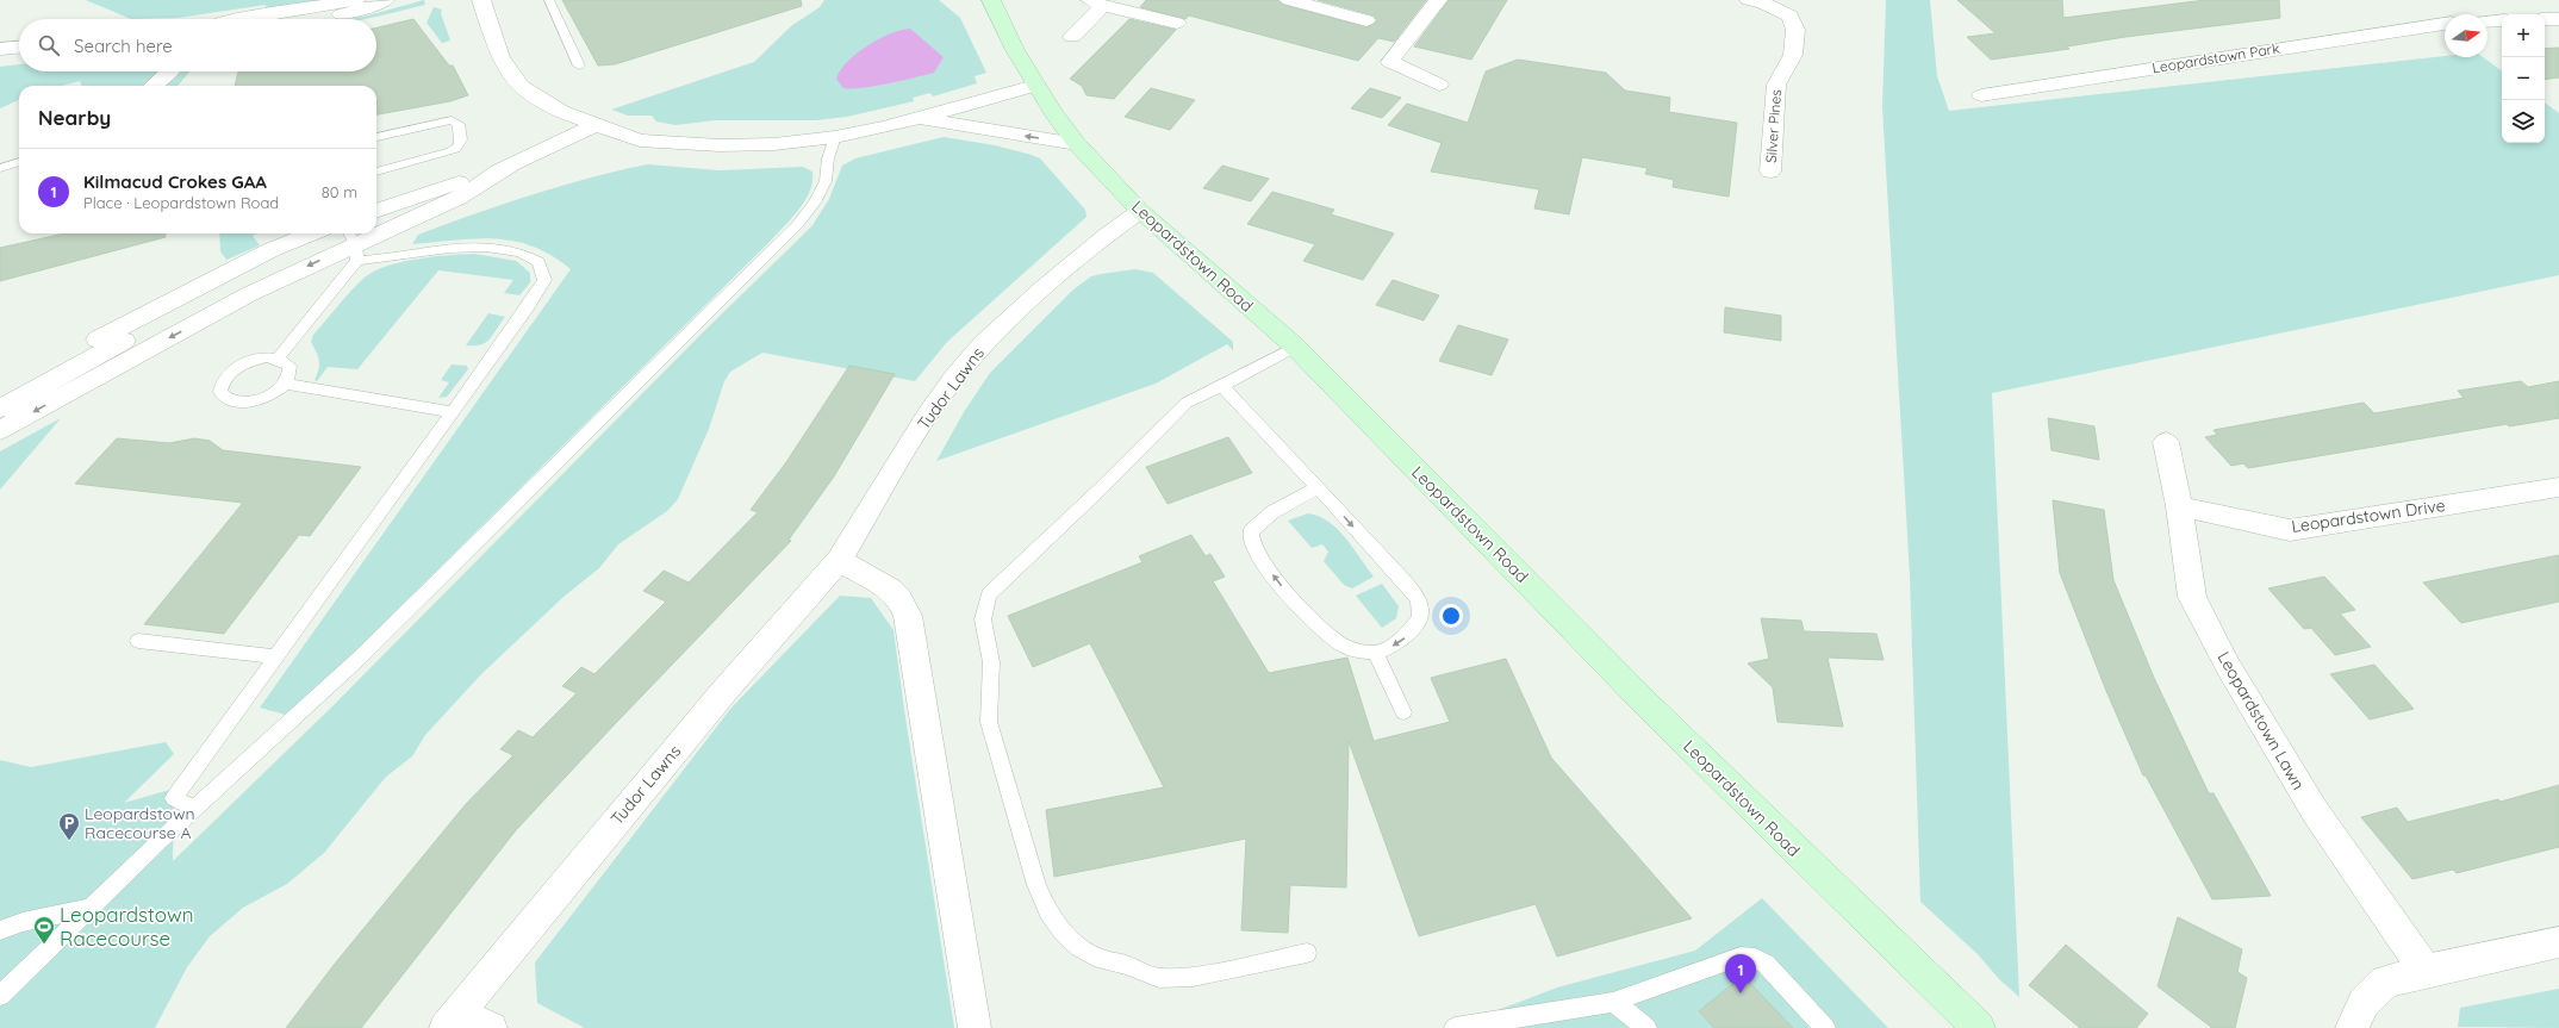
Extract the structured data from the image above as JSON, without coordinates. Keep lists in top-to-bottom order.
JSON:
{
  "streets": {
    "main road": ["Leopardstown Road"],
    "street": [
      "Leopardstown Park",
      "Silver Pines",
      "Tudor Lawns",
      "Leopardstown Drive",
      "Leopardstown Lawn"
    ]
  },
  "crossings": [
    ["Leopardstown Road", "Tudor Lawns"],
    ["Leopardstown Drive", "Leopardstown Lawn"]
  ],
  "places": {
    "parking": ["Leopardstown Racecourse A"],
    "sports": ["Leopardstown Racecourse"]
  },
  "north": "right",
  "page": {
    "map_buttons": ["+", "−"],
    "search": "Search here",
    "heading": "Nearby",
    "list": [
      {
        "mark": "1",
        "name": "Kilmacud Crokes GAA",
        "note": "Place · Leopardstown Road",
        "value": "80 m"
      }
    ],
    "pins": "1"
  }
}
